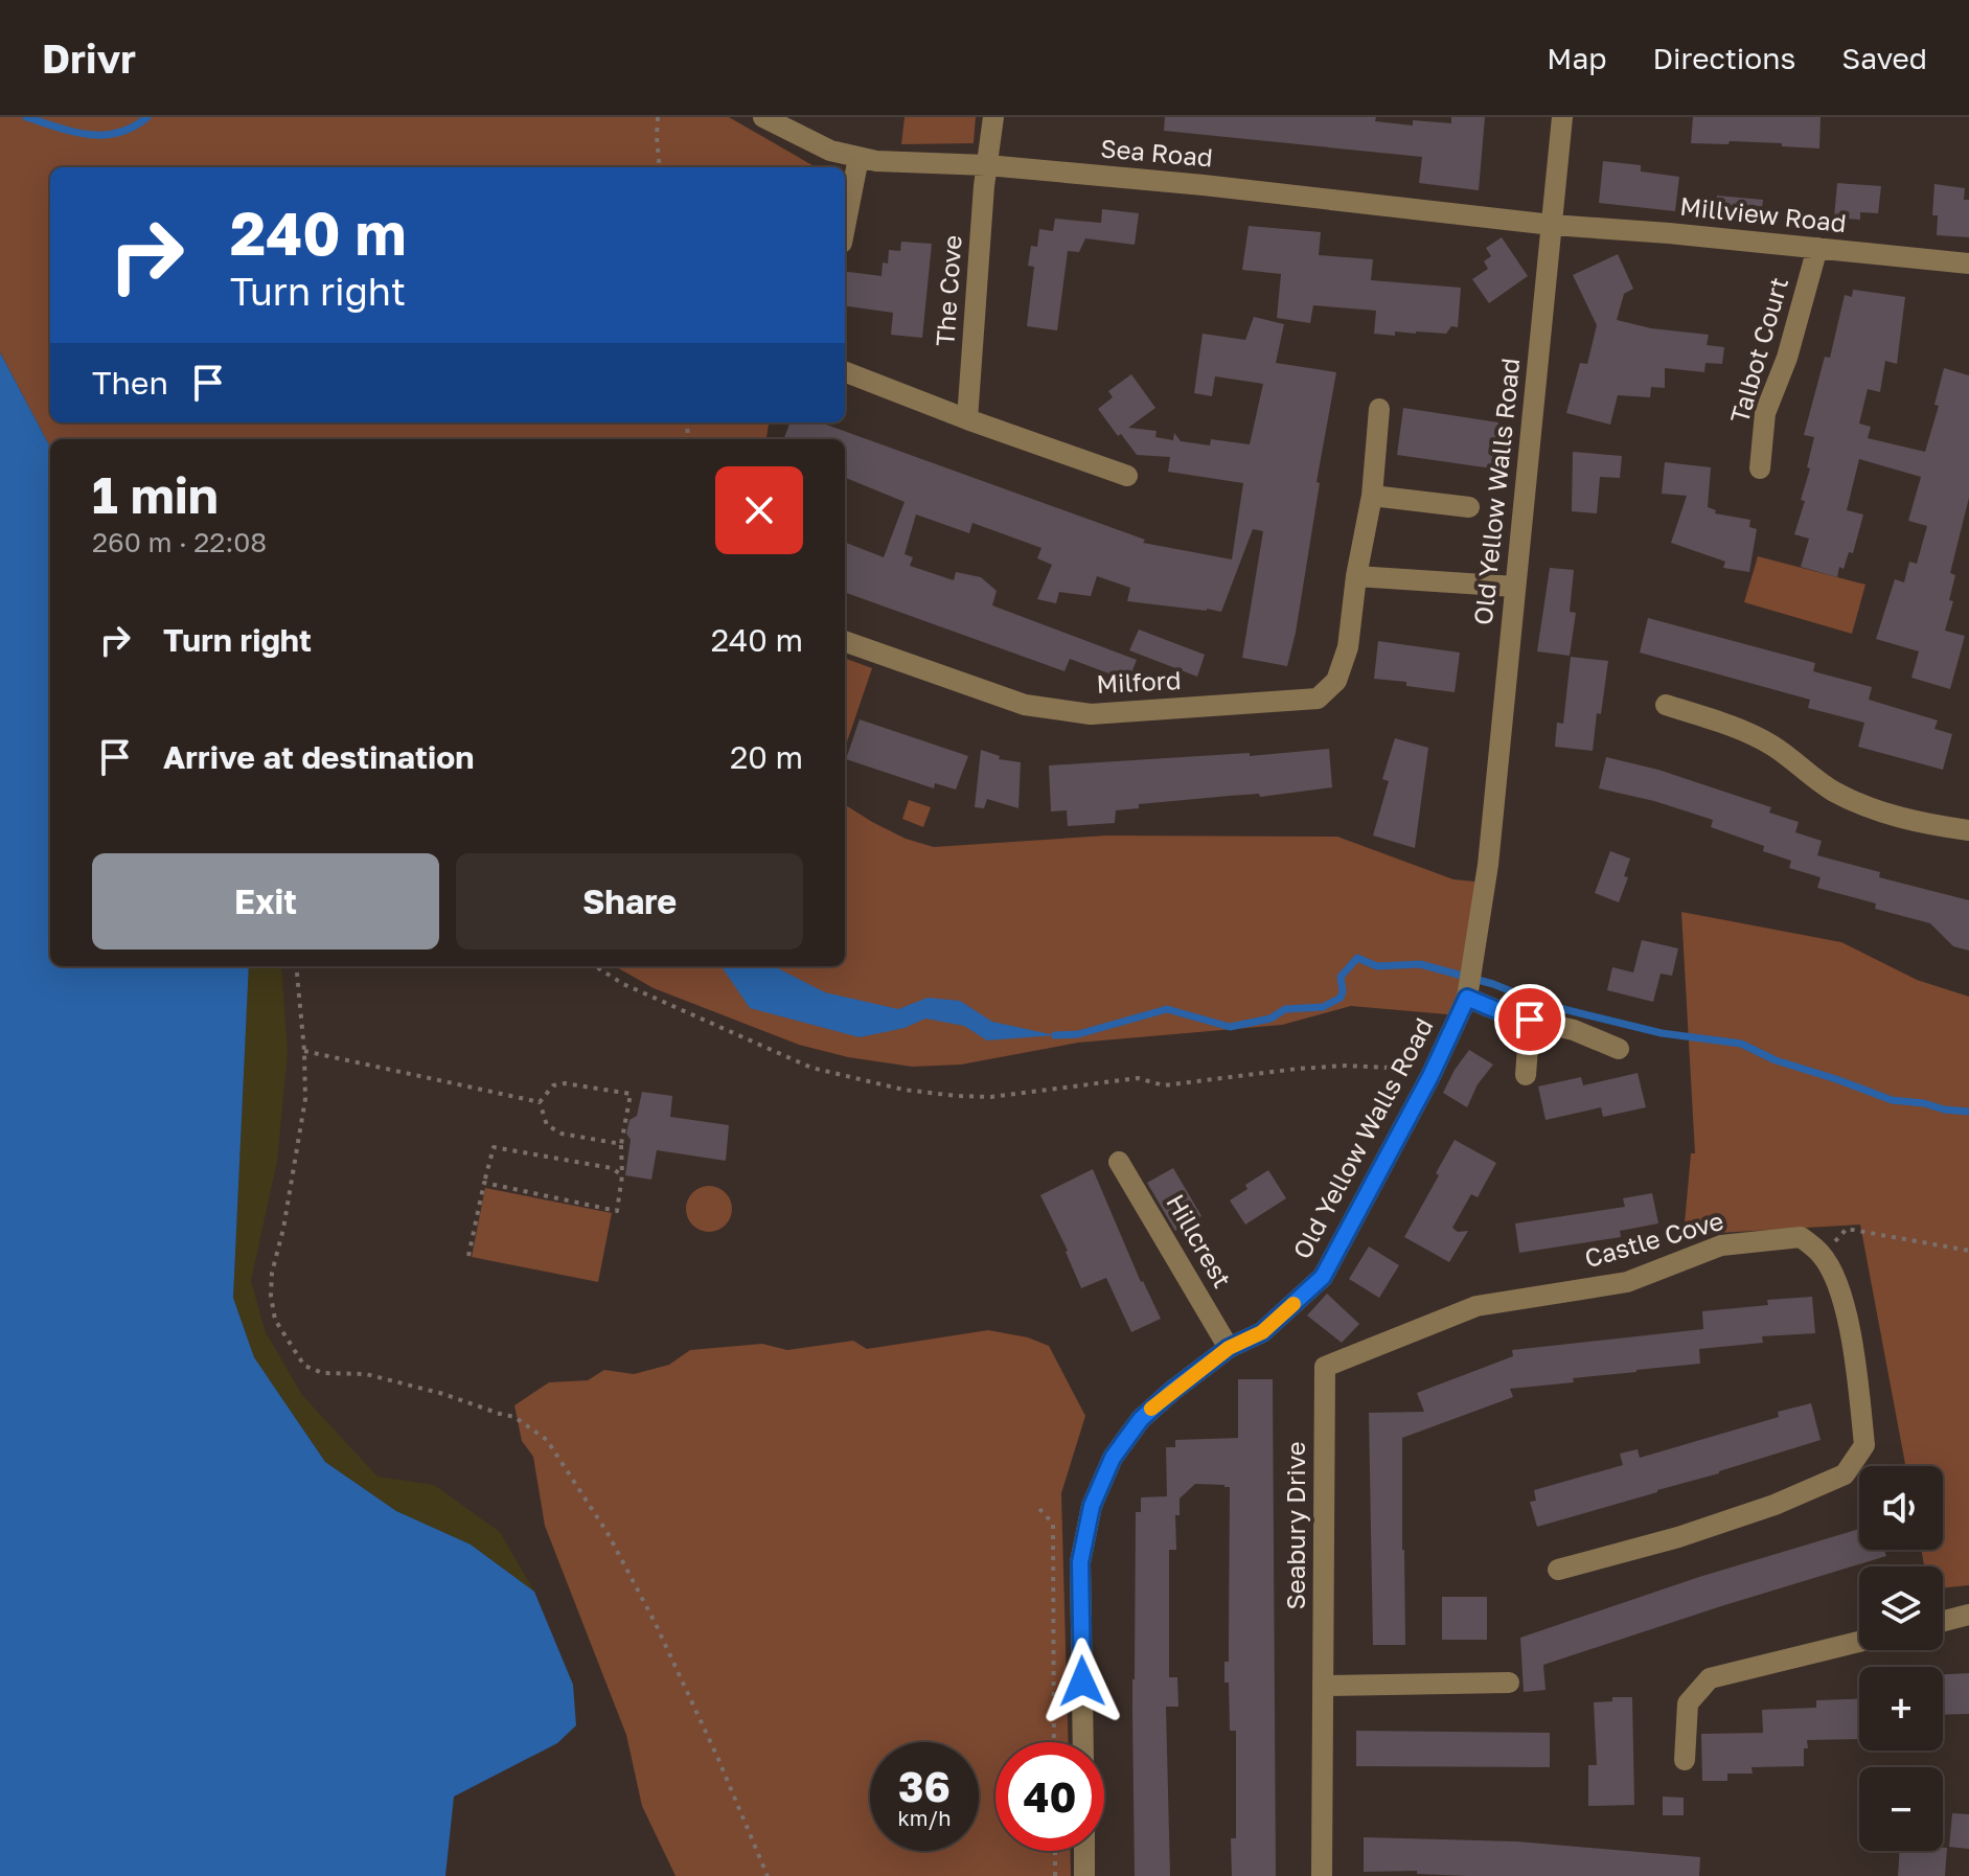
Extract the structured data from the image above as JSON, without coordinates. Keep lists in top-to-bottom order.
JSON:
{
  "streets": {
    "street": [
      "Sea Road",
      "Millview Road",
      "The Cove",
      "Talbot Court",
      "Old Yellow Walls Road",
      "Milford",
      "Castle Cove",
      "Hillcrest",
      "Seabury Drive"
    ]
  },
  "crossings": [
    ["Sea Road", "Millview Road"],
    ["Sea Road", "The Cove"],
    ["Sea Road", "Old Yellow Walls Road"],
    ["Millview Road", "Talbot Court"],
    ["Millview Road", "Old Yellow Walls Road"],
    ["Old Yellow Walls Road", "Hillcrest"],
    ["Castle Cove", "Seabury Drive"]
  ],
  "page": {
    "header": "Drivr",
    "nav": ["Map", "Directions", "Saved"],
    "turn": ["240 m", "Turn right"],
    "then": "Then",
    "heading": ["1 min", "260 m · 22:08"],
    "list": [
      {
        "name": "Turn right",
        "value": "240 m"
      },
      {
        "name": "Arrive at destination",
        "value": "20 m"
      }
    ],
    "buttons": ["Exit", "Share"],
    "map_buttons": ["+", "−"],
    "speed": "36 km/h",
    "limit": "40"
  }
}
